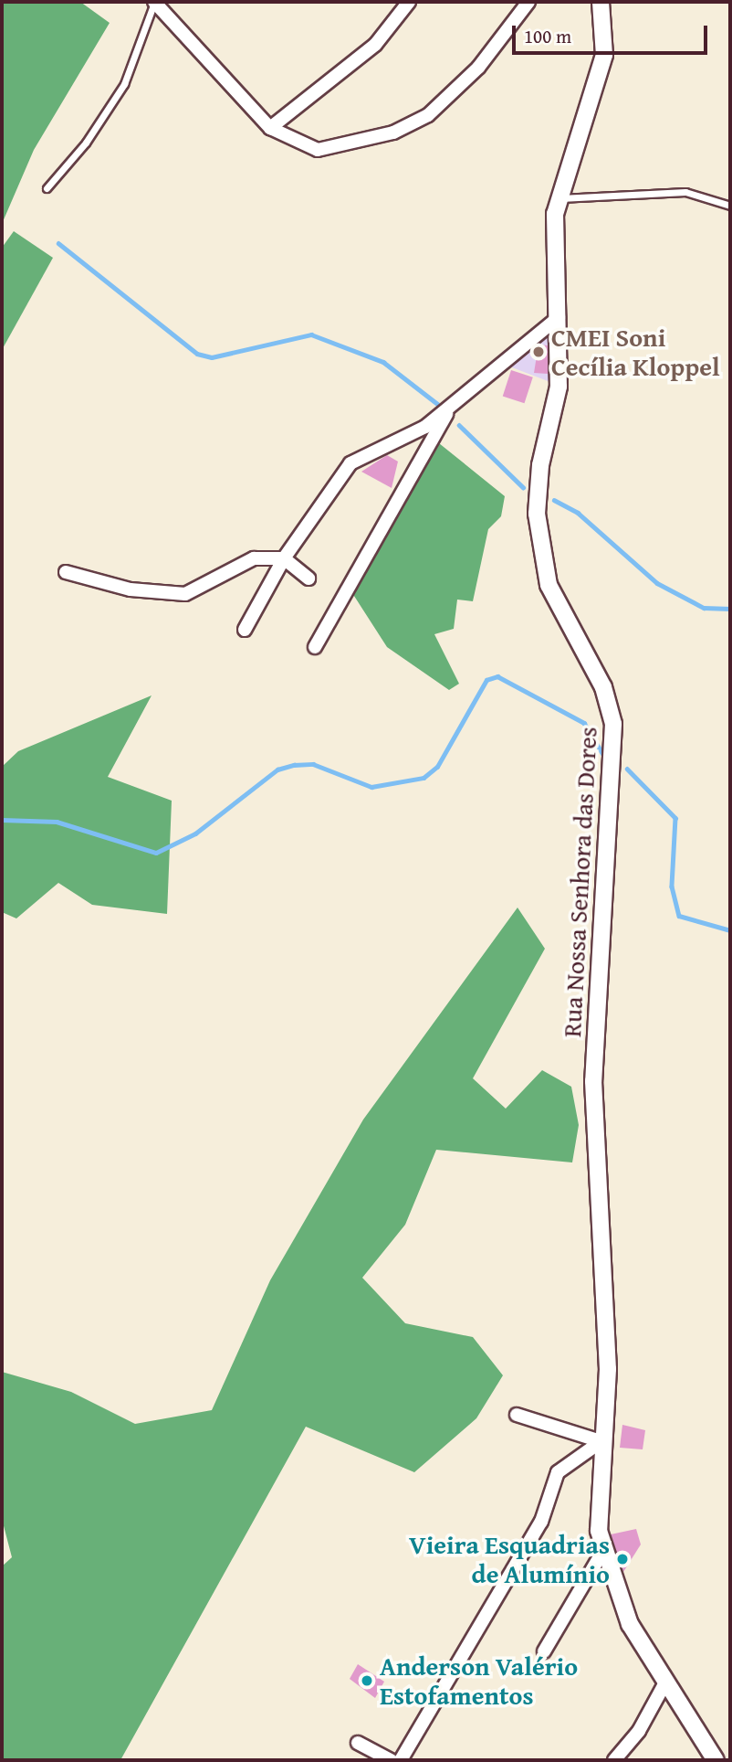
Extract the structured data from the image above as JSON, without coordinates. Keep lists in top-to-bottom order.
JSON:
{
  "streets": {
    "street": ["Rua Nossa Senhora das Dores"]
  },
  "places": ["CMEI Soni Cecília Kloppel", "Vieira Esquadrias de Alumínio", "Anderson Valério Estofamentos"],
  "scale_bar": "100 m"
}
